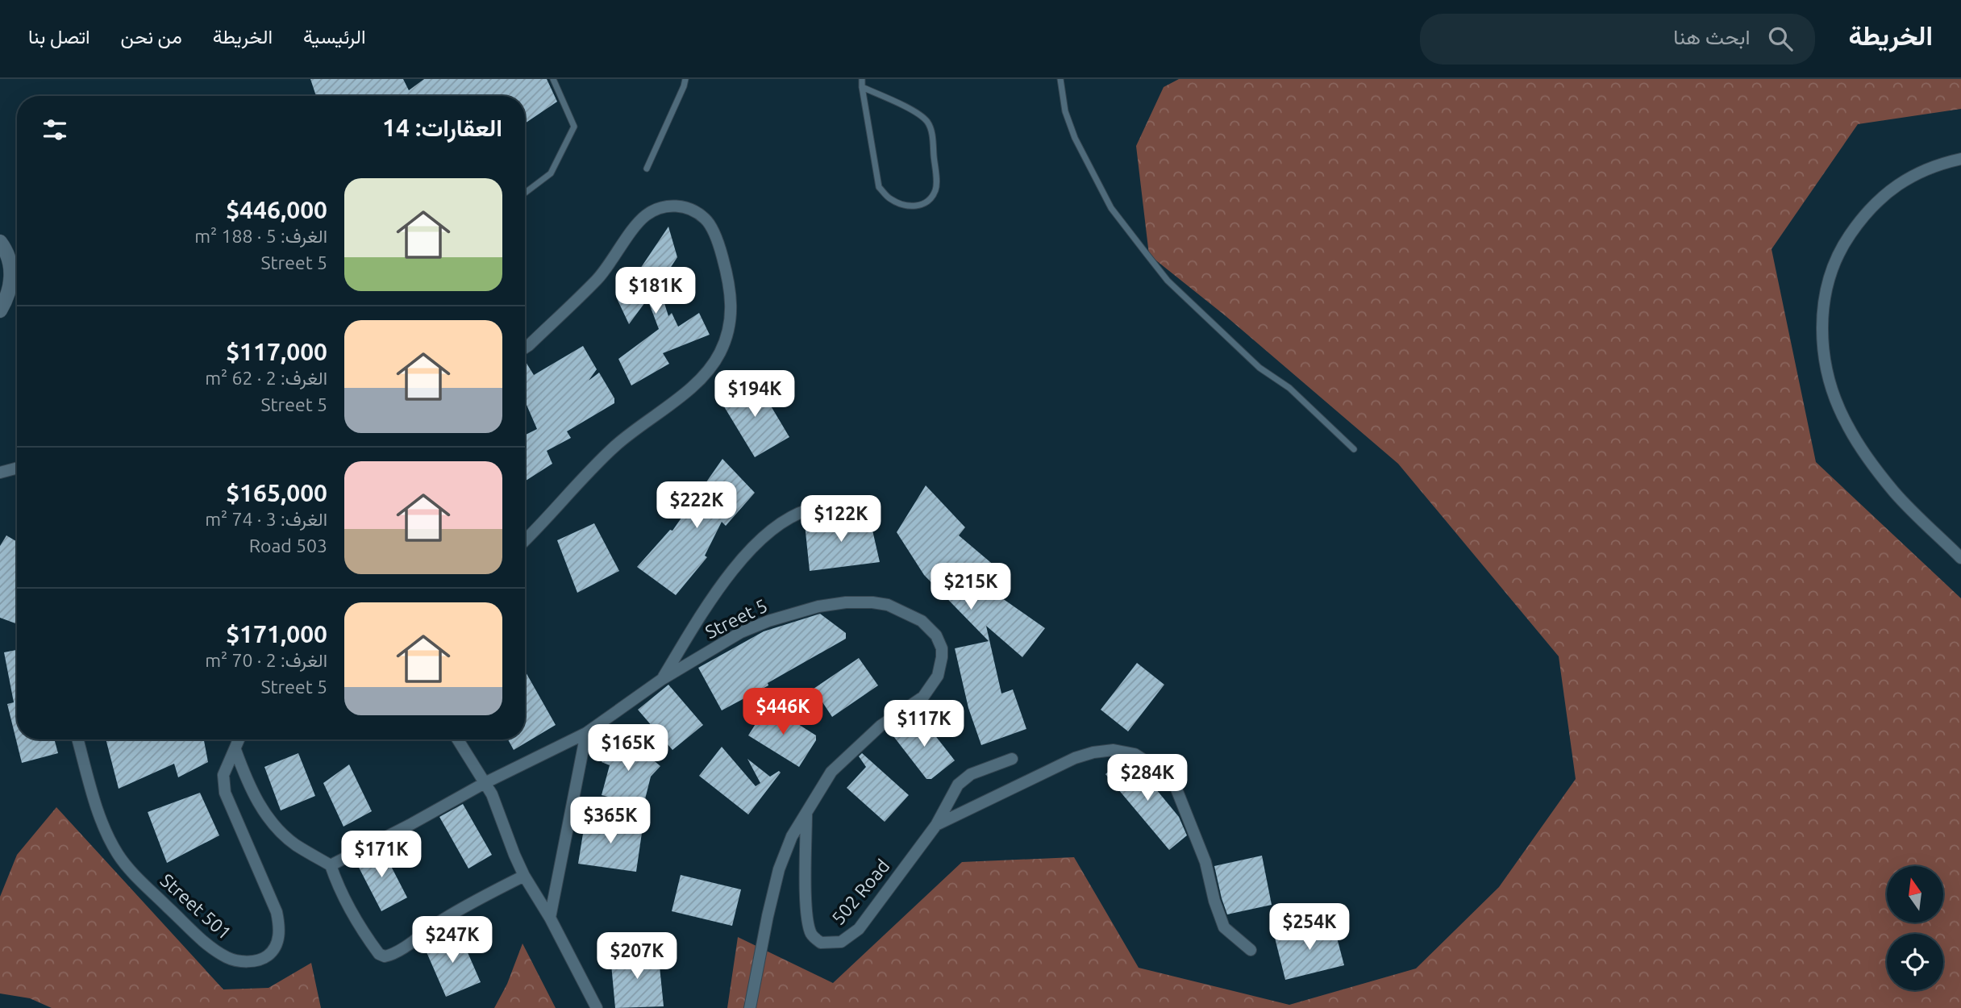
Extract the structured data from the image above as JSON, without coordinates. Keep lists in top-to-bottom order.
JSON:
{
  "streets": {
    "street": ["Street 5", "502 Road", "Street 501"]
  },
  "crossings": [
    ["Street 5", "502 Road"]
  ],
  "north": "top",
  "page": {
    "header": "الخريطة",
    "search": "ابحث هنا",
    "nav": [
      "الرئيسية",
      "الخريطة",
      "من نحن",
      "اتصل بنا"
    ],
    "heading": "العقارات: 14",
    "list": [
      {
        "name": "$446,000",
        "note": "الغرف: 5 · 188 m² · Street 5"
      },
      {
        "name": "$117,000",
        "note": "الغرف: 2 · 62 m² · Street 5"
      },
      {
        "name": "$165,000",
        "note": "الغرف: 3 · 74 m² · 503 Road"
      },
      {
        "name": "$171,000",
        "note": "الغرف: 2 · 70 m² · Street 5"
      }
    ],
    "price": [
      "$181K",
      "$194K",
      "$222K",
      "$122K",
      "$215K",
      "$446K",
      "$117K",
      "$165K",
      "$284K",
      "$365K",
      "$171K",
      "$254K",
      "$247K",
      "$207K"
    ]
  }
}
